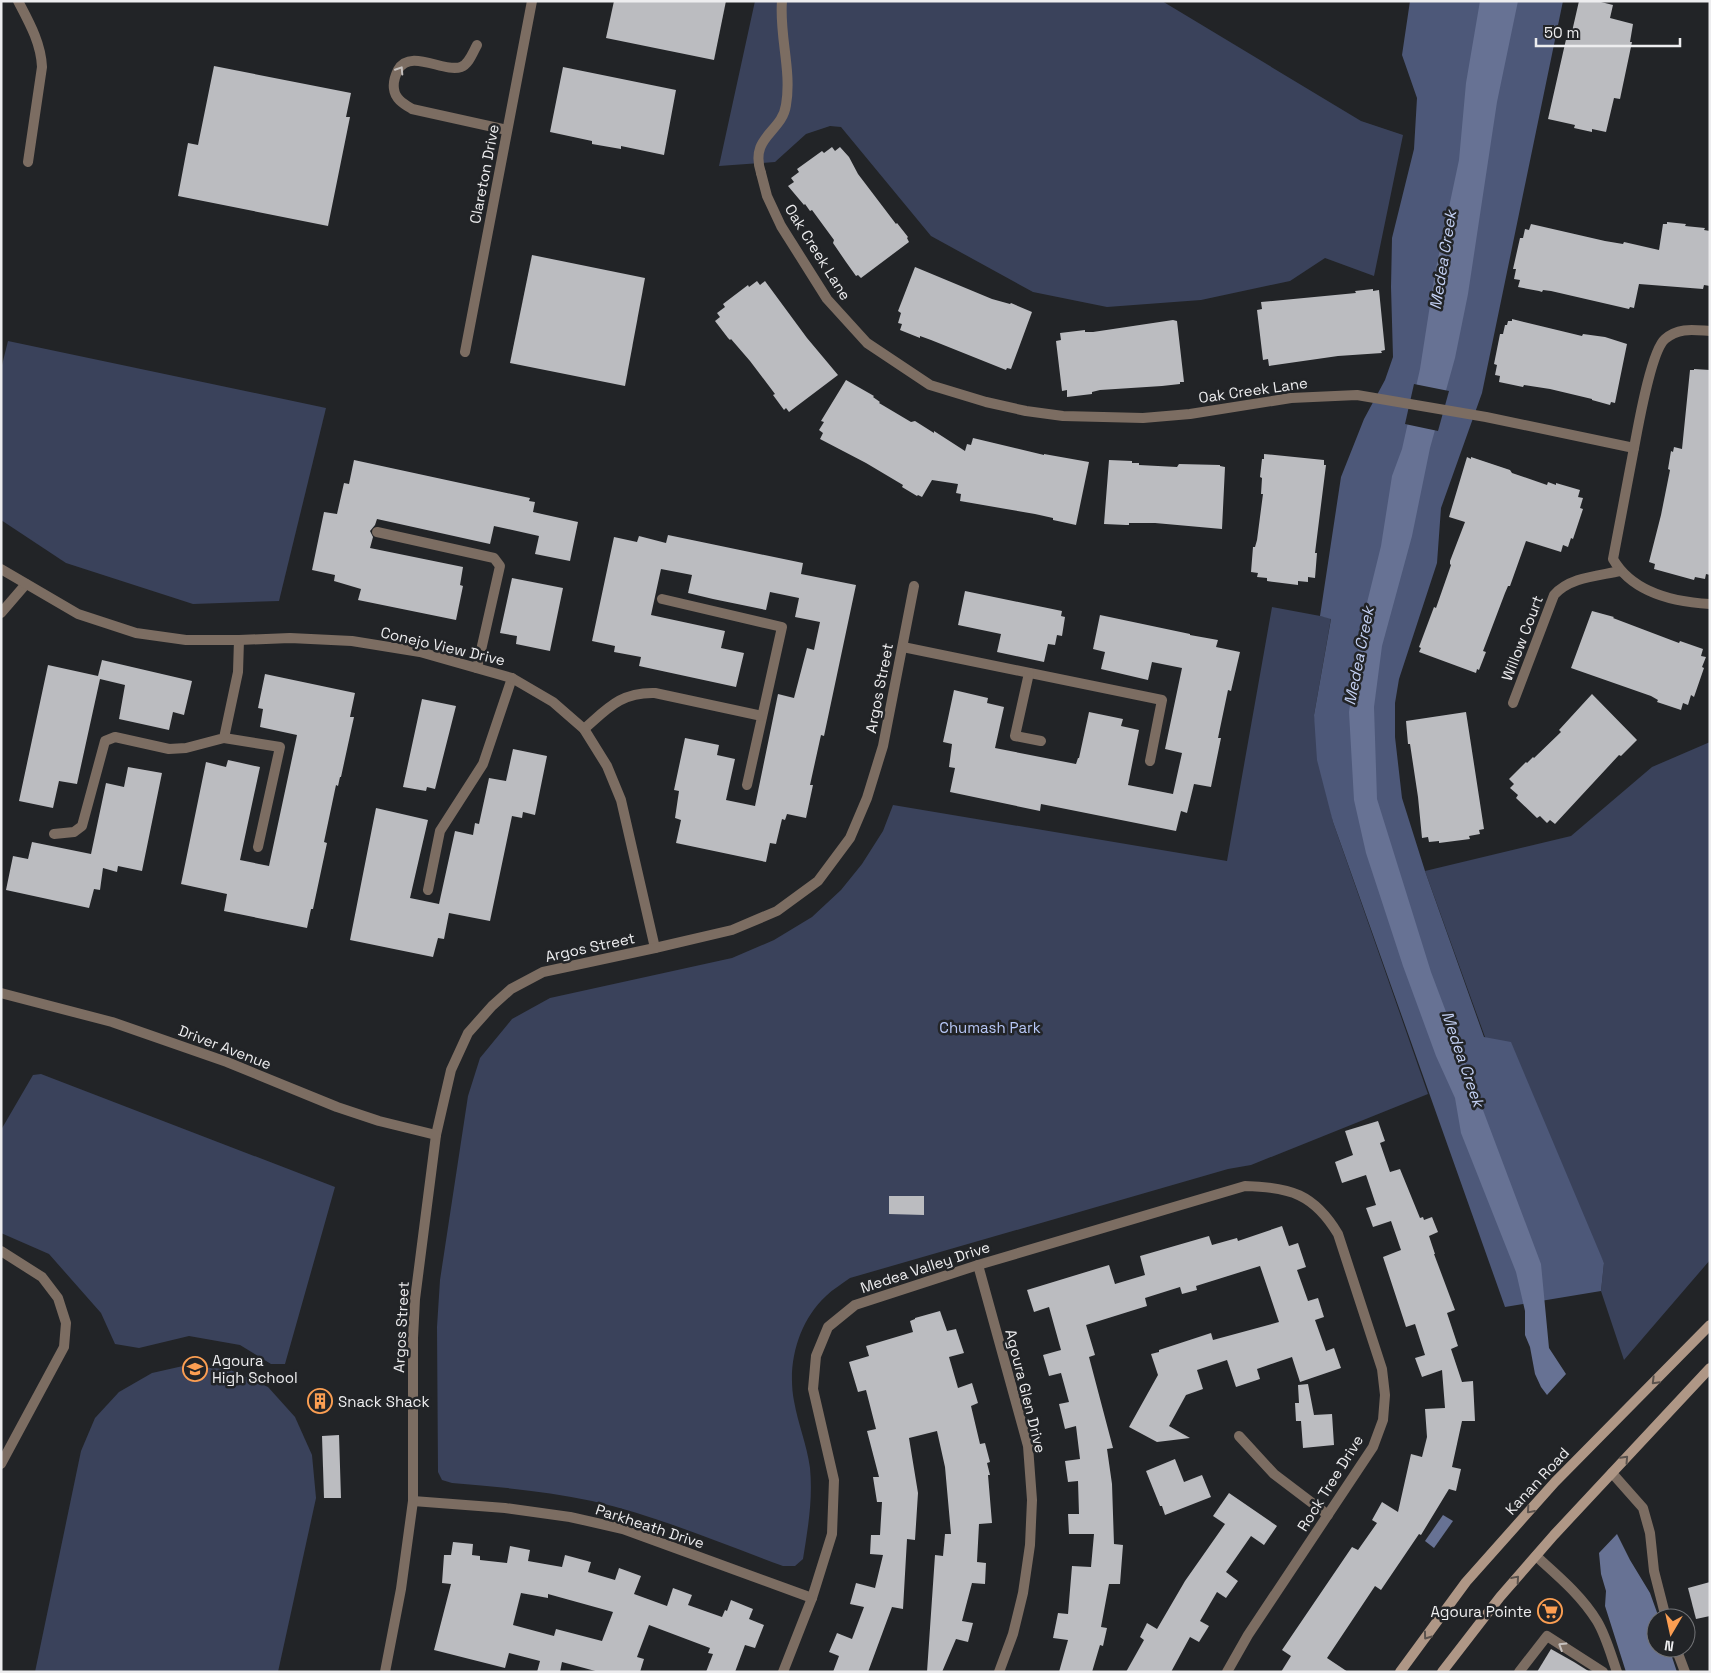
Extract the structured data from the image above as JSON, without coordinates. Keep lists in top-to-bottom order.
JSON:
{
  "streets": {
    "main road": ["Kanan Road"],
    "street": [
      "Clareton Drive",
      "Oak Creek Lane",
      "Willow Court",
      "Conejo View Drive",
      "Argos Street",
      "Driver Avenue",
      "Medea Valley Drive",
      "Agoura Glen Drive",
      "Rock Tree Drive",
      "Parkheath Drive"
    ]
  },
  "crossings": [
    ["Conejo View Drive", "Argos Street"],
    ["Argos Street", "Driver Avenue"],
    ["Argos Street", "Parkheath Drive"],
    ["Medea Valley Drive", "Agoura Glen Drive"],
    ["Medea Valley Drive", "Rock Tree Drive"],
    ["Medea Valley Drive", "Parkheath Drive"]
  ],
  "water": ["Medea Creek"],
  "parks": ["Chumash Park"],
  "places": {
    "school or university": ["Agoura High School"],
    "building": ["Snack Shack"],
    "supermarket": ["Agoura Pointe"]
  },
  "scale_bar": "50 m",
  "north": "bottom"
}
